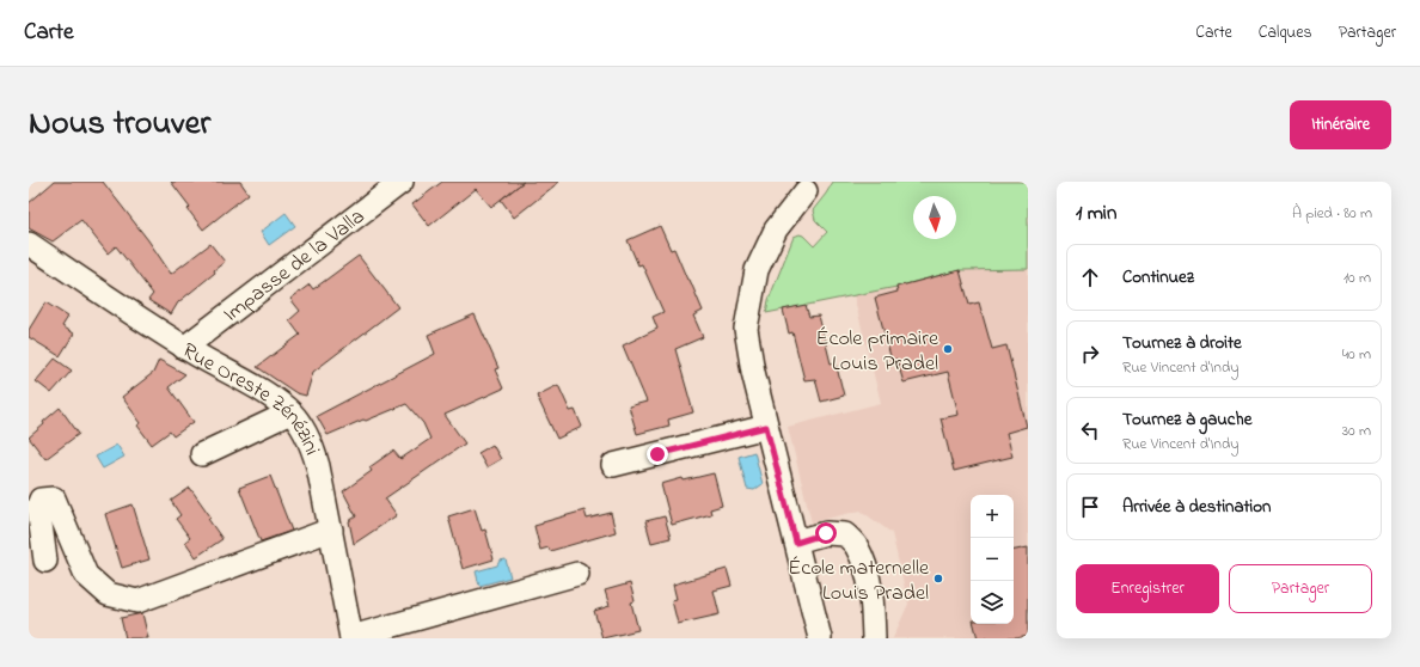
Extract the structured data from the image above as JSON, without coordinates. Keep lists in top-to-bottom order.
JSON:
{
  "streets": {
    "street": ["Impasse de la Valla", "Rue Oreste Zénézini"]
  },
  "crossings": [
    ["Impasse de la Valla", "Rue Oreste Zénézini"]
  ],
  "places": ["École primaire Louis Pradel", "École maternelle Louis Pradel"],
  "north": "bottom",
  "page": {
    "header": "Carte",
    "nav": ["Carte", "Calques", "Partager"],
    "title": "Nous trouver",
    "buttons": [
      "Itinéraire",
      ["Enregistrer", "Partager"]
    ],
    "heading": ["1 min", "À pied · 80 m"],
    "list": [
      ["Continuez", "10 m"],
      ["Tournez à droite", "Rue Vincent d'Indy", "40 m"],
      ["Tournez à gauche", "Rue Vincent d'Indy", "30 m"],
      "Arrivée à destination"
    ],
    "map_buttons": ["+", "−"]
  }
}
